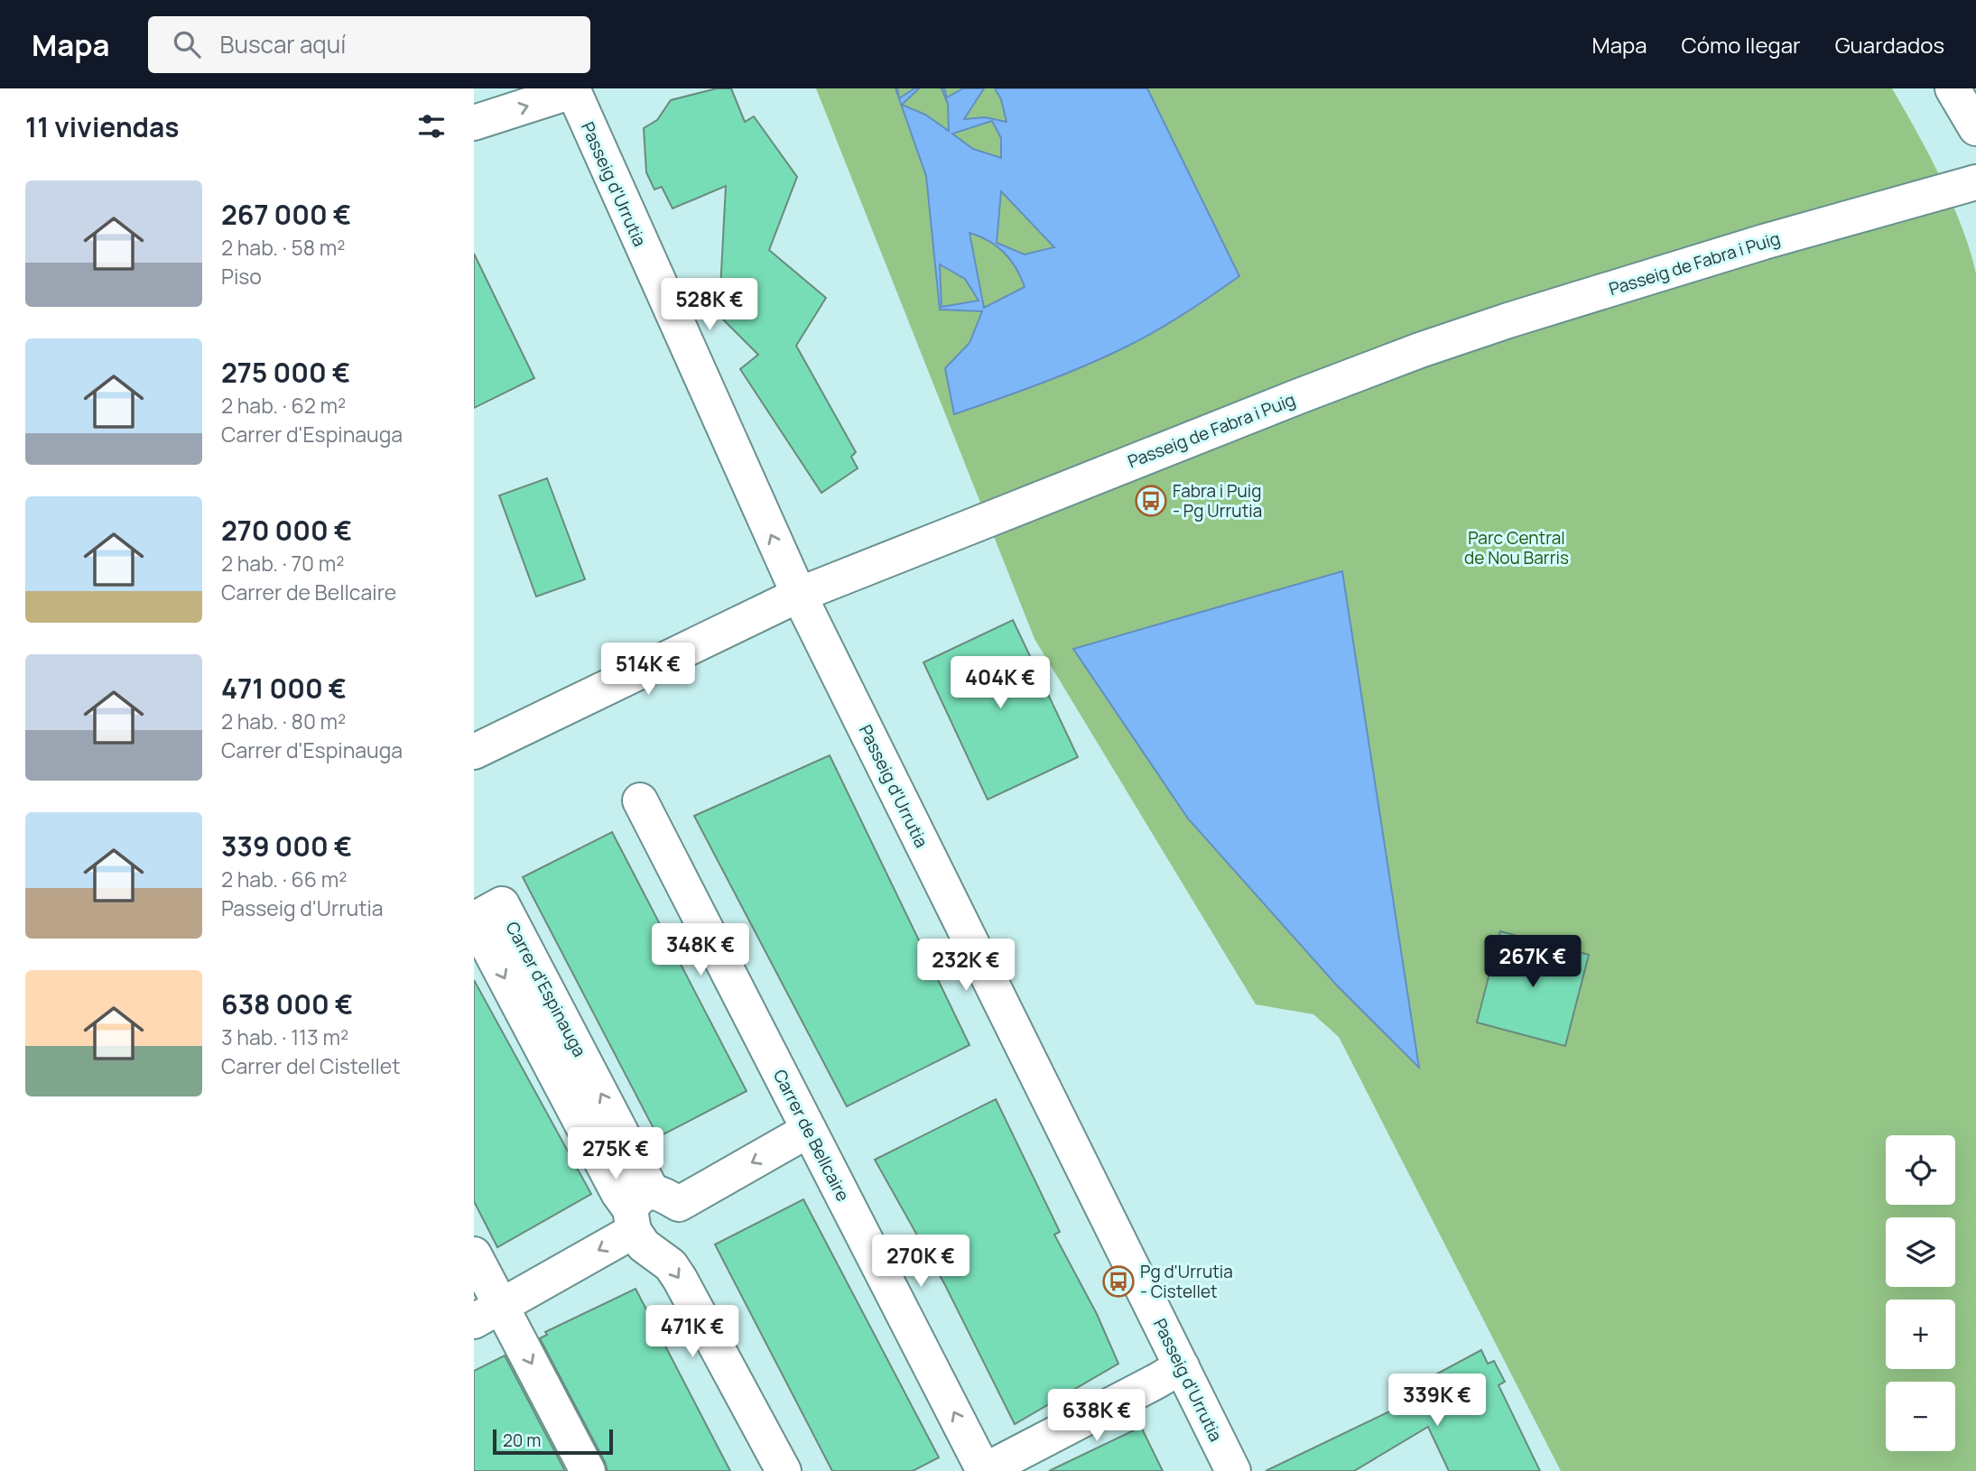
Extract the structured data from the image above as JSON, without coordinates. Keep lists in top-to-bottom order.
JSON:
{
  "streets": {
    "street": [
      "Passeig d'Urrutia",
      "Passeig de Fabra i Puig",
      "Carrer d'Espinauga",
      "Carrer de Bellcaire"
    ]
  },
  "crossings": [
    ["Passeig d'Urrutia", "Passeig de Fabra i Puig"]
  ],
  "one_way": ["Passeig d'Urrutia", "Carrer de Bellcaire"],
  "parks": ["Parc Central de Nou Barris"],
  "places": {
    "bus stop": ["Fabra i Puig - Pg Urrutia", "Pg d'Urrutia - Cistellet"]
  },
  "scale_bar": "20 m",
  "page": {
    "header": "Mapa",
    "search": "Buscar aquí",
    "nav": ["Mapa", "Cómo llegar", "Guardados"],
    "heading": "11 viviendas",
    "list": [
      {
        "name": "267 000 €",
        "note": "2 hab. · 58 m² · Piso"
      },
      {
        "name": "275 000 €",
        "note": "2 hab. · 62 m² · Carrer d'Espinauga"
      },
      {
        "name": "270 000 €",
        "note": "2 hab. · 70 m² · Carrer de Bellcaire"
      },
      {
        "name": "471 000 €",
        "note": "2 hab. · 80 m² · Carrer d'Espinauga"
      },
      {
        "name": "339 000 €",
        "note": "2 hab. · 66 m² · Passeig d'Urrutia"
      },
      {
        "name": "638 000 €",
        "note": "3 hab. · 113 m² · Carrer del Cistellet"
      }
    ],
    "price": [
      "528K €",
      "514K €",
      "404K €",
      "348K €",
      "267K €",
      "232K €",
      "275K €",
      "270K €",
      "471K €",
      "339K €",
      "638K €"
    ],
    "map_buttons": ["+", "−"],
    "scale": "20 m"
  }
}
